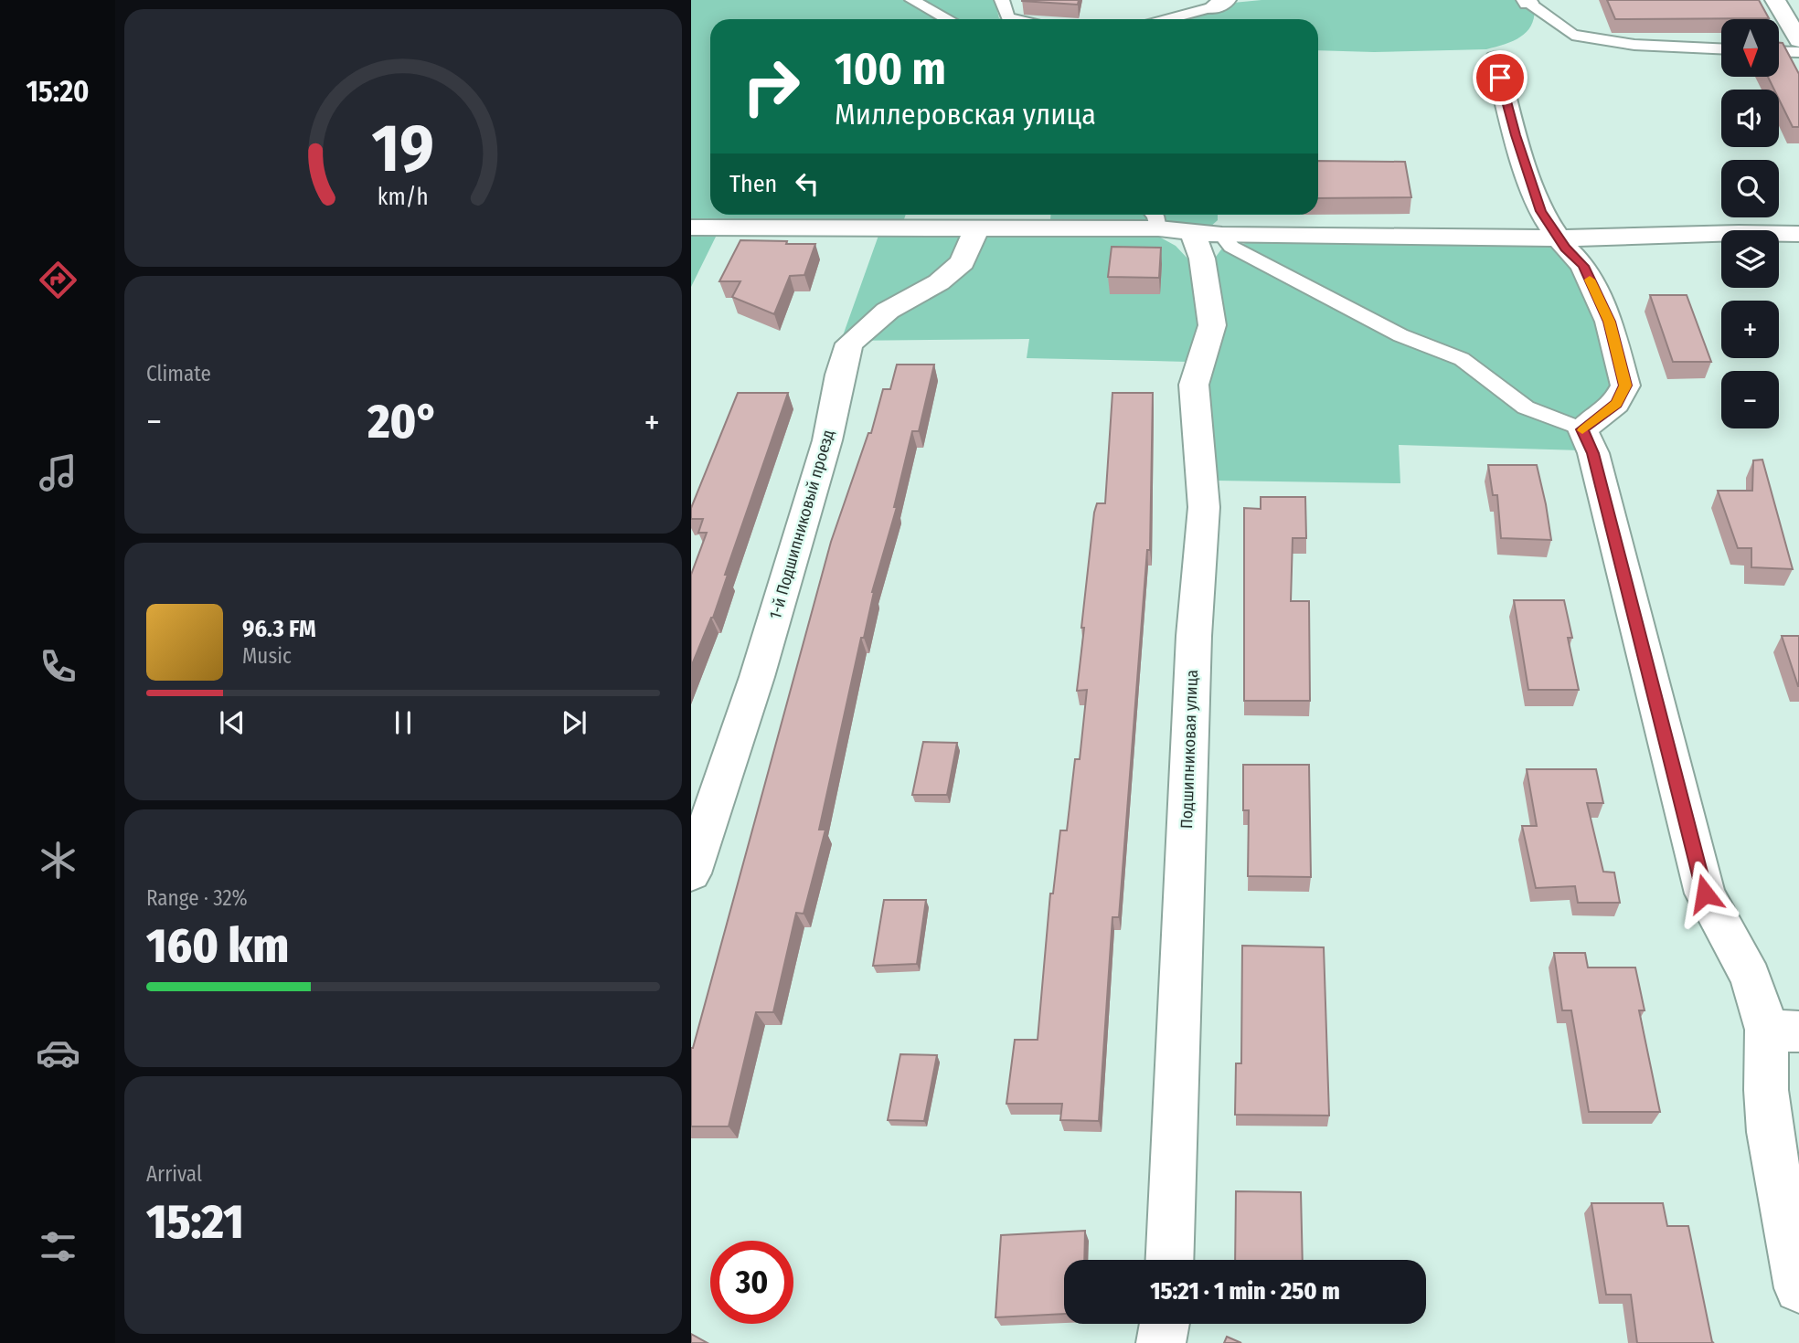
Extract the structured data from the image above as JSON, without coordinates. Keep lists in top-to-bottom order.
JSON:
{
  "streets": {
    "street": ["1-й Подшипниковый проезд", "Подшипниковая улица"]
  },
  "north": "bottom",
  "page": {
    "tabs": "15:20",
    "map_buttons": ["+", "−"],
    "turn": ["100 m", "Миллеровская улица"],
    "then": "Then",
    "tile": [
      "Climate",
      ["Range · 32%", "160 km"],
      ["Arrival", "15:21"]
    ],
    "heat": ["−", "20°", "+"],
    "song": ["96.3 FM", "Music"],
    "limit": "30",
    "trip": "15:21 · 1 min · 250 m",
    "gauge": ["19", "km/h"]
  }
}
